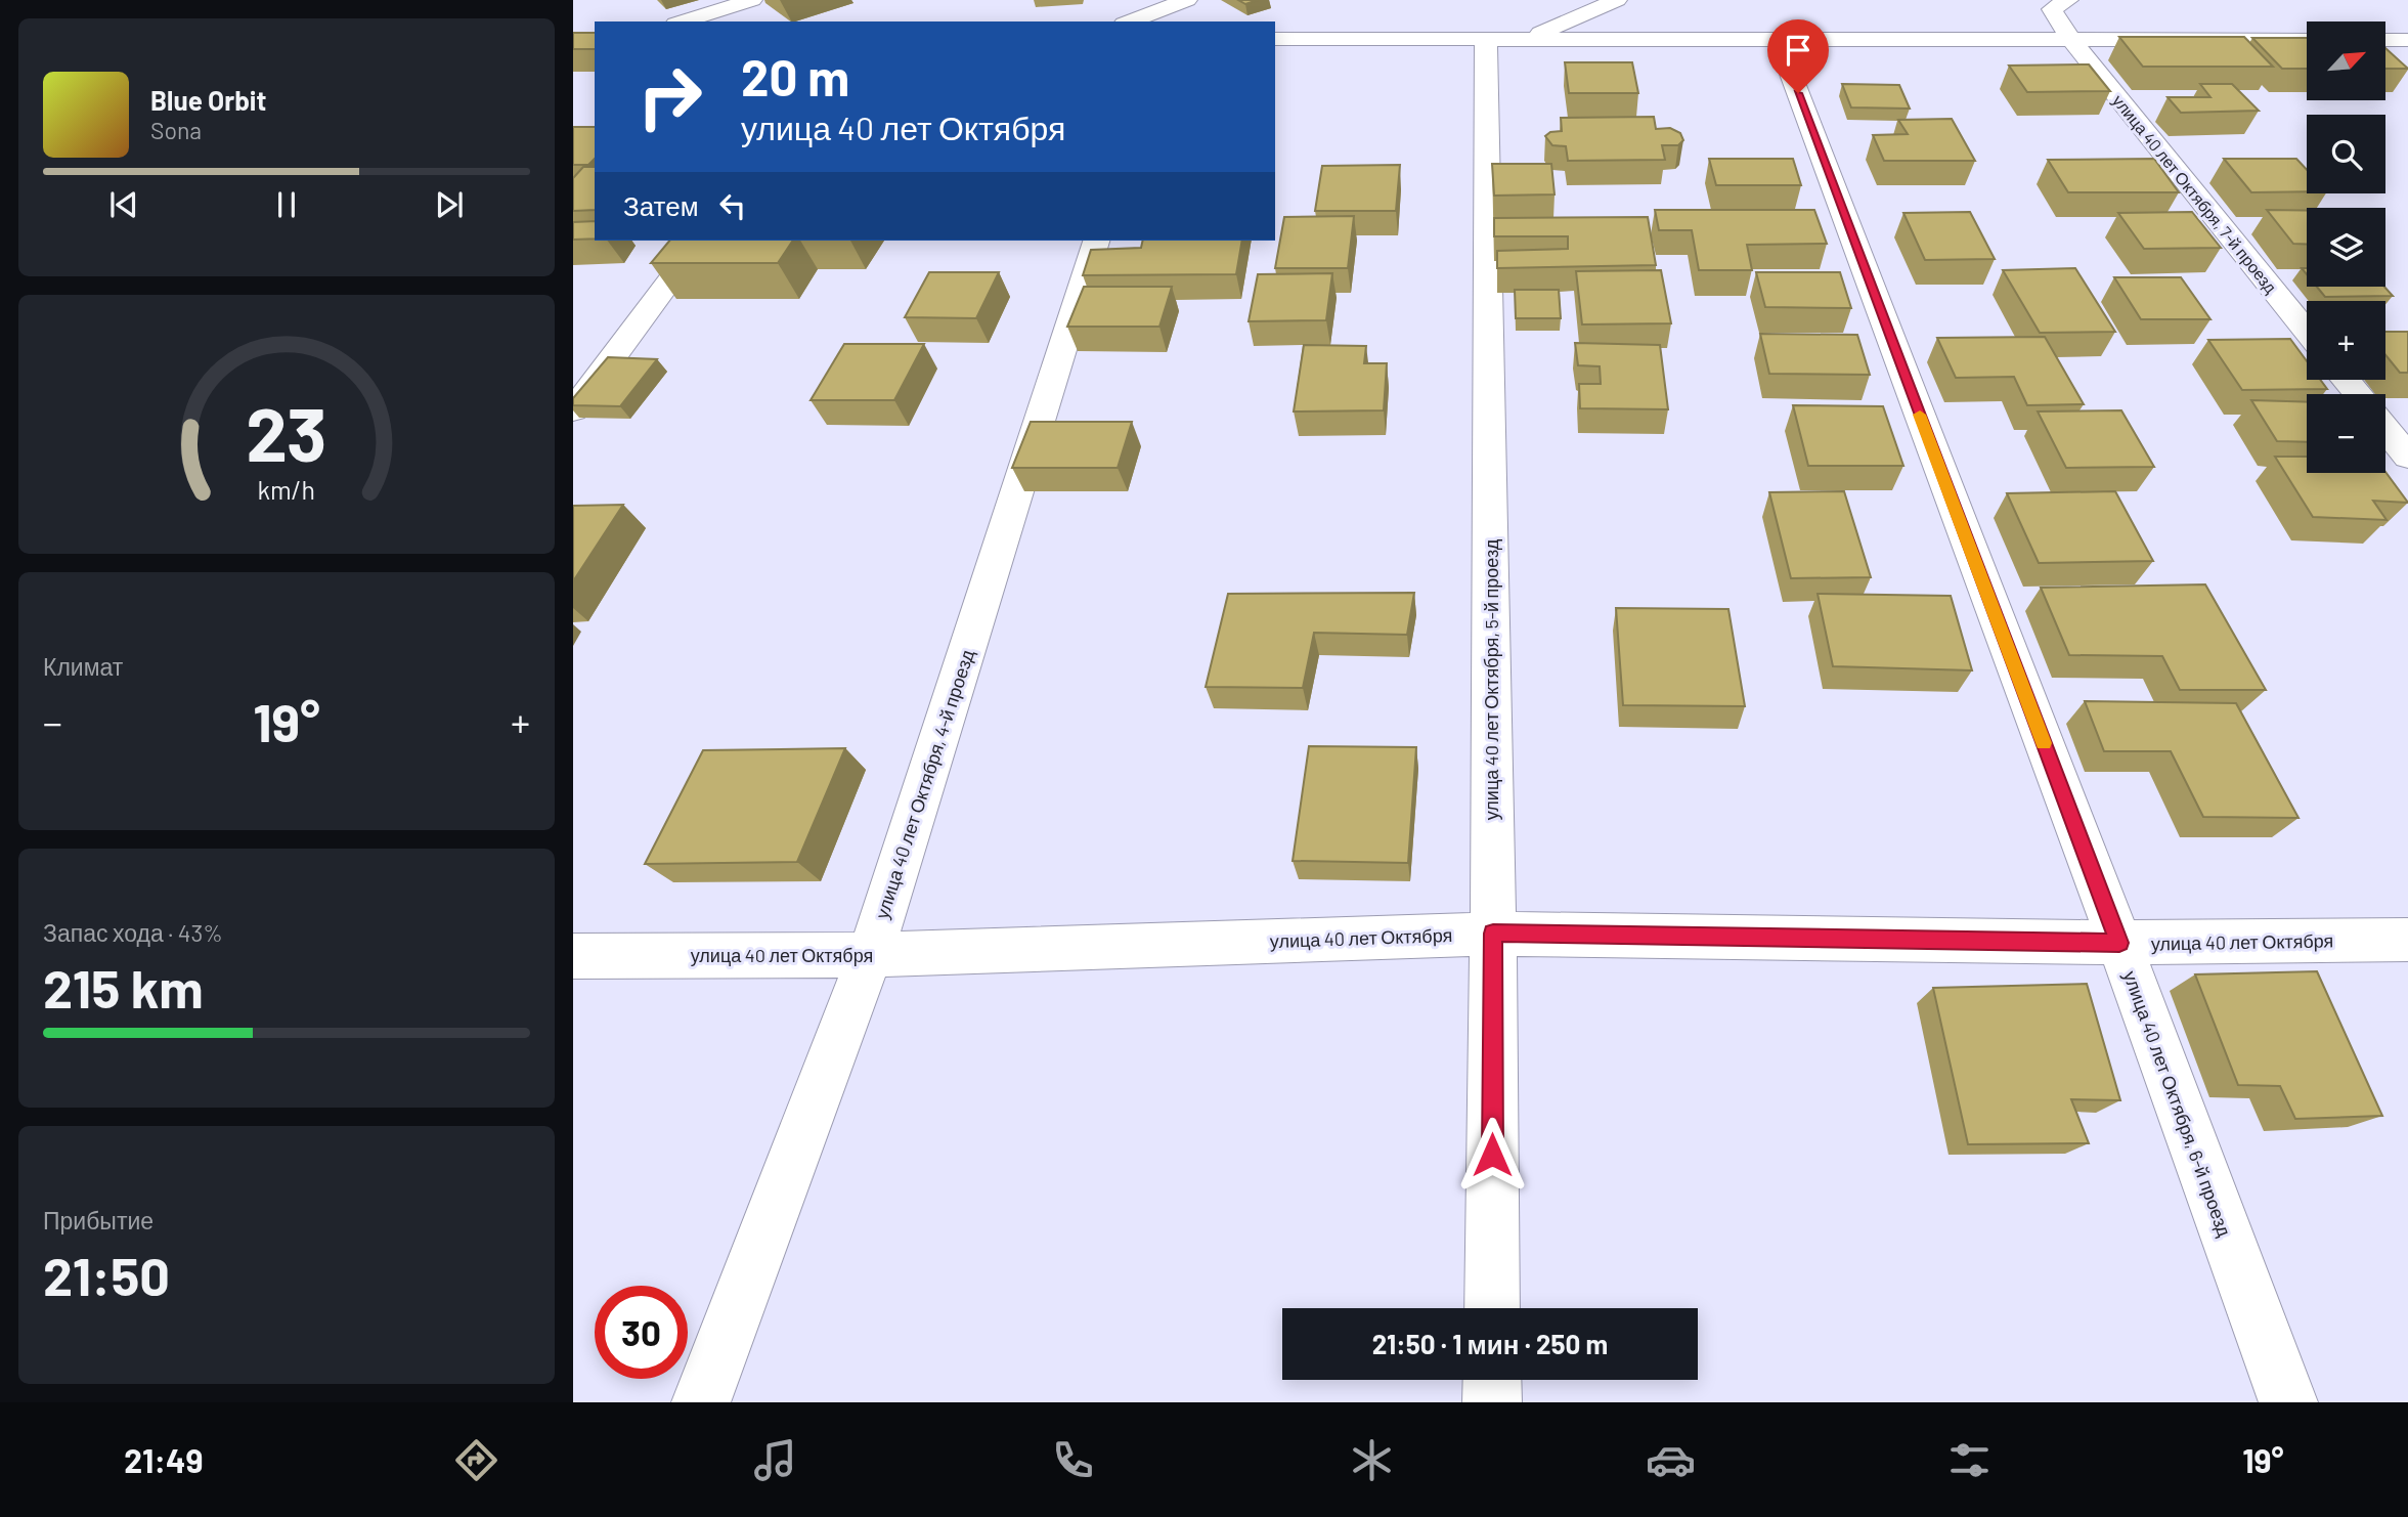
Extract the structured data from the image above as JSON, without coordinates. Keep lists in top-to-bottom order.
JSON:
{
  "streets": {
    "street": [
      "улица 40 лет Октября, 7-й проезд",
      "улица 40 лет Октября, 5-й проезд",
      "улица 40 лет Октября, 4-й проезд",
      "улица 40 лет Октября",
      "улица 40 лет Октября, 6-й проезд"
    ]
  },
  "crossings": [
    ["улица 40 лет Октября, 5-й проезд", "улица 40 лет Октября"],
    ["улица 40 лет Октября, 4-й проезд", "улица 40 лет Октября"],
    ["улица 40 лет Октября", "улица 40 лет Октября, 6-й проезд"]
  ],
  "north": "top right",
  "page": {
    "map_buttons": ["+", "−"],
    "turn": ["20 m", "улица 40 лет Октября"],
    "song": ["Blue Orbit", "Sona"],
    "then": "Затем",
    "tile": [
      "Климат",
      ["Запас хода · 43%", "215 km"],
      ["Прибытие", "21:50"]
    ],
    "heat": ["−", "19°", "+"],
    "limit": "30",
    "trip": "21:50 · 1 мин · 250 m",
    "tabs": ["21:49", "19°"],
    "gauge": ["23", "km/h"]
  }
}
